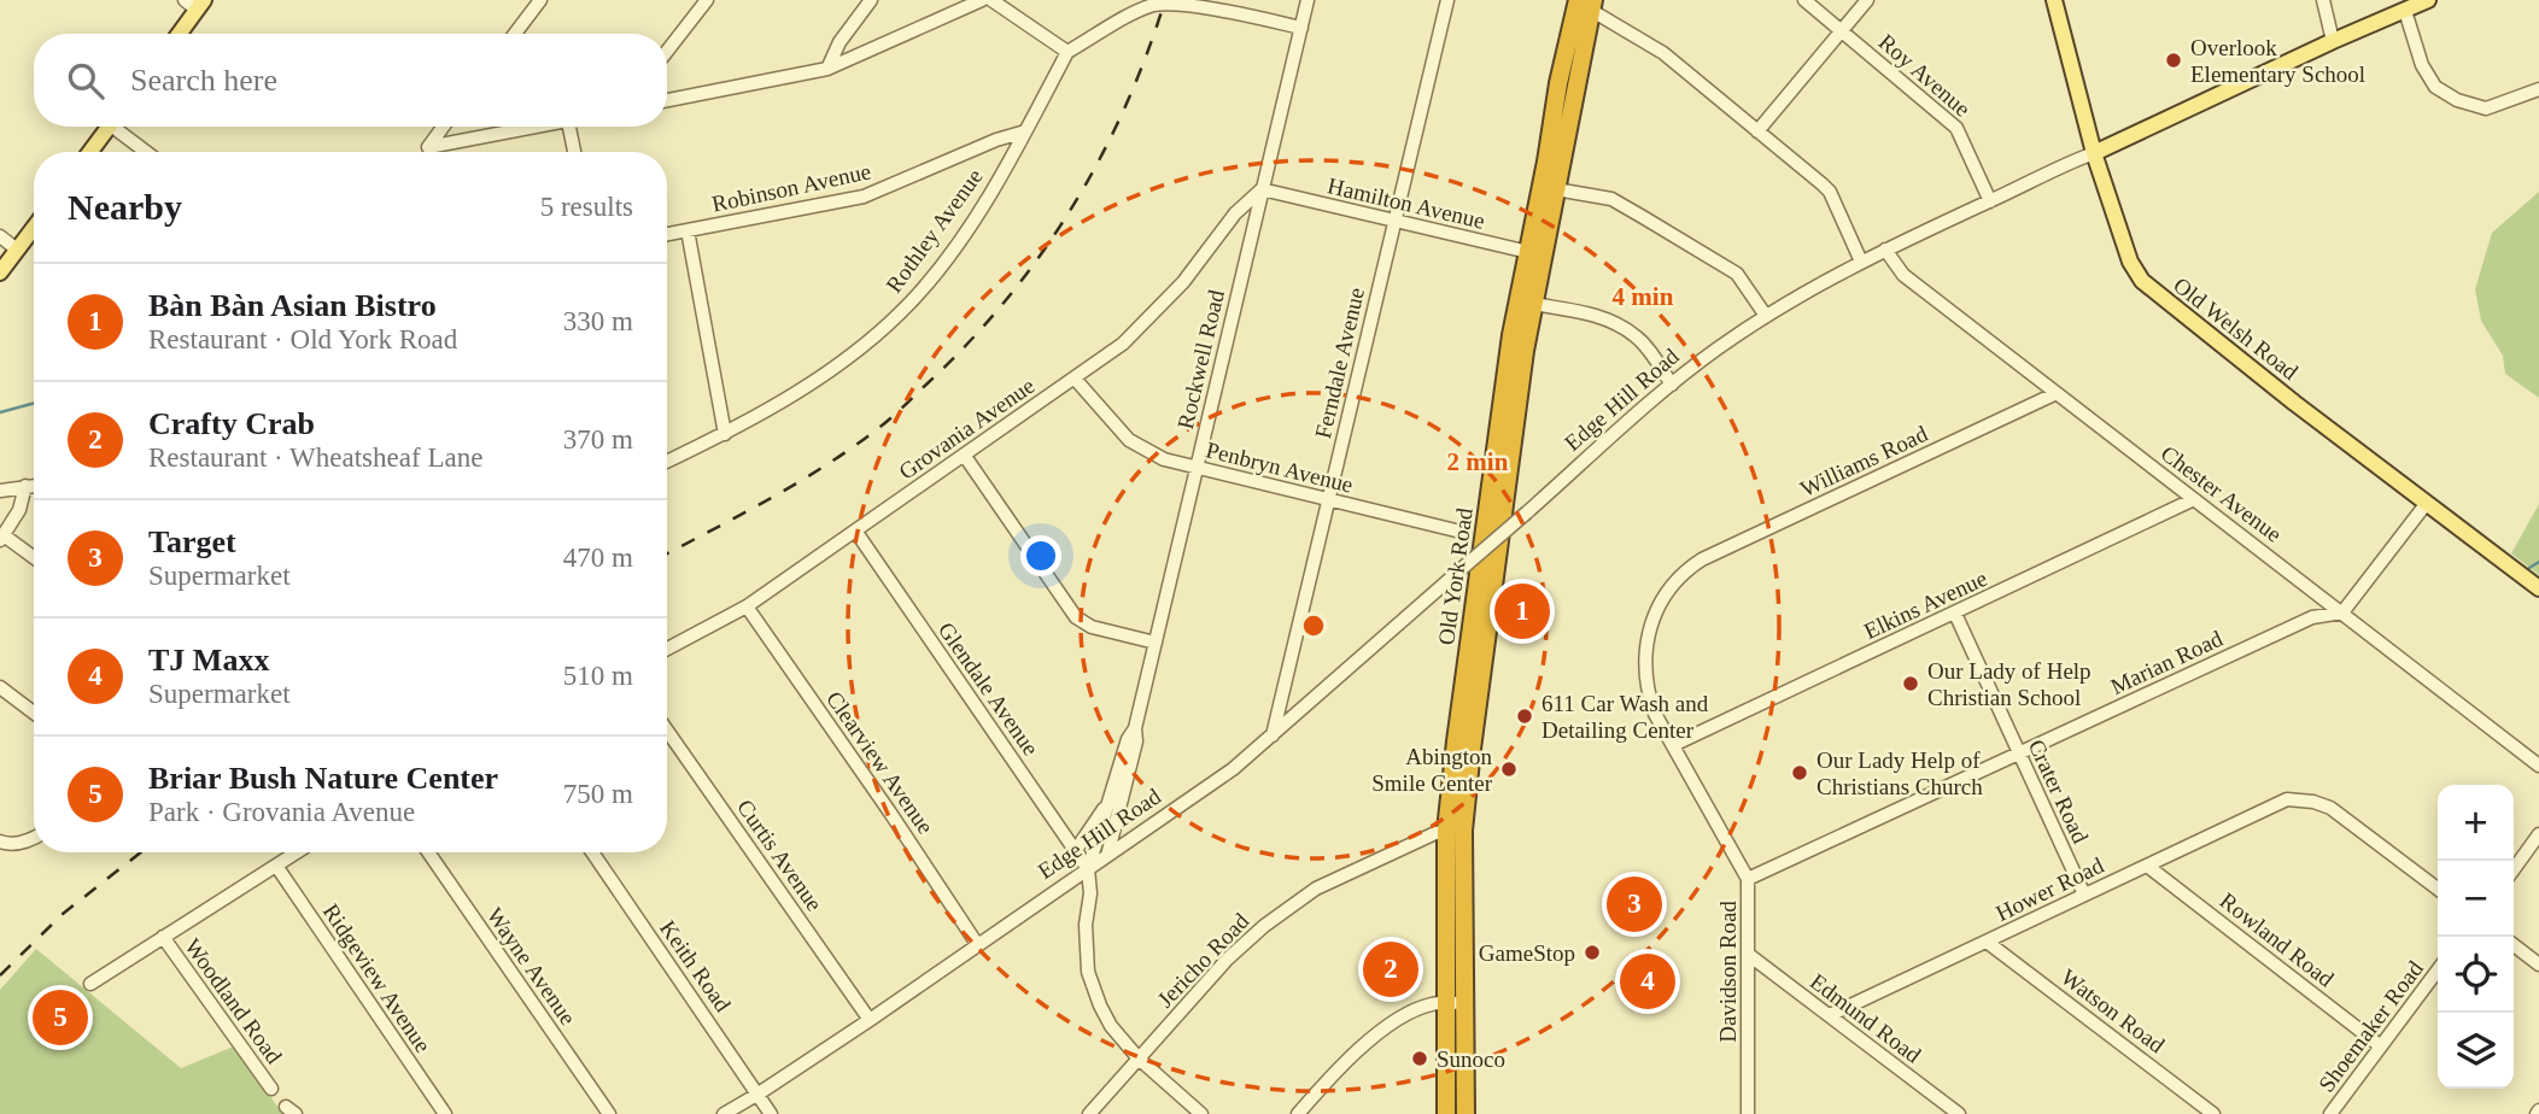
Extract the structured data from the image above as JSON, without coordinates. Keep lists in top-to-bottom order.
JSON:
{
  "streets": {
    "highway": ["Old York Road"],
    "main road": ["Old Welsh Road", "Edge Hill Road"],
    "street": [
      "Roy Avenue",
      "Robinson Avenue",
      "Hamilton Avenue",
      "Rothley Avenue",
      "Rockwell Road",
      "Ferndale Avenue",
      "Grovania Avenue",
      "Williams Road",
      "Penbryn Avenue",
      "Chester Avenue",
      "Elkins Avenue",
      "Marian Road",
      "Glendale Avenue",
      "Clearview Avenue",
      "Crater Road",
      "Curtis Avenue",
      "Hower Road",
      "Rowland Road",
      "Jericho Road",
      "Wayne Avenue",
      "Keith Road",
      "Davidson Road",
      "Ridgeview Avenue",
      "Woodland Road",
      "Watson Road",
      "Edmund Road",
      "Shoemaker Road"
    ]
  },
  "crossings": [
    ["Roy Avenue", "Edge Hill Road"],
    ["Robinson Avenue", "Rothley Avenue"],
    ["Hamilton Avenue", "Rockwell Road"],
    ["Hamilton Avenue", "Ferndale Avenue"],
    ["Hamilton Avenue", "Grovania Avenue"],
    ["Hamilton Avenue", "Old York Road"],
    ["Old Welsh Road", "Edge Hill Road"],
    ["Rockwell Road", "Edge Hill Road"],
    ["Rockwell Road", "Grovania Avenue"],
    ["Rockwell Road", "Penbryn Avenue"],
    ["Rockwell Road", "Glendale Avenue"],
    ["Rockwell Road", "Jericho Road"],
    ["Ferndale Avenue", "Edge Hill Road"],
    ["Ferndale Avenue", "Penbryn Avenue"],
    ["Edge Hill Road", "Chester Avenue"],
    ["Edge Hill Road", "Glendale Avenue"],
    ["Edge Hill Road", "Clearview Avenue"],
    ["Edge Hill Road", "Curtis Avenue"],
    ["Edge Hill Road", "Keith Road"],
    ["Grovania Avenue", "Penbryn Avenue"],
    ["Grovania Avenue", "Glendale Avenue"],
    ["Grovania Avenue", "Clearview Avenue"],
    ["Williams Road", "Chester Avenue"],
    ["Williams Road", "Davidson Road"],
    ["Chester Avenue", "Elkins Avenue"],
    ["Chester Avenue", "Marian Road"],
    ["Old York Road", "Jericho Road"],
    ["Elkins Avenue", "Crater Road"],
    ["Elkins Avenue", "Davidson Road"],
    ["Marian Road", "Crater Road"],
    ["Marian Road", "Davidson Road"],
    ["Crater Road", "Hower Road"],
    ["Hower Road", "Rowland Road"],
    ["Hower Road", "Watson Road"],
    ["Hower Road", "Edmund Road"],
    ["Rowland Road", "Shoemaker Road"],
    ["Davidson Road", "Edmund Road"]
  ],
  "places": [
    "Overlook Elementary School",
    "Our Lady of Help Christian School",
    "611 Car Wash and Detailing Center",
    "Abington Smile Center",
    "Our Lady Help of Christians Church",
    "GameStop",
    "Sunoco"
  ],
  "page": {
    "search": "Search here",
    "heading": ["Nearby", "5 results"],
    "list": [
      {
        "mark": "1",
        "name": "Bàn Bàn Asian Bistro",
        "note": "Restaurant · Old York Road",
        "value": "330 m"
      },
      {
        "mark": "2",
        "name": "Crafty Crab",
        "note": "Restaurant · Wheatsheaf Lane",
        "value": "370 m"
      },
      {
        "mark": "3",
        "name": "Target",
        "note": "Supermarket",
        "value": "470 m"
      },
      {
        "mark": "4",
        "name": "TJ Maxx",
        "note": "Supermarket",
        "value": "510 m"
      },
      {
        "mark": "5",
        "name": "Briar Bush Nature Center",
        "note": "Park · Grovania Avenue",
        "value": "750 m"
      }
    ],
    "pins": [
      "1",
      "3",
      "2",
      "4",
      "5"
    ],
    "map_buttons": ["+", "−"]
  },
  "rings": ["4 min", "2 min"]
}
